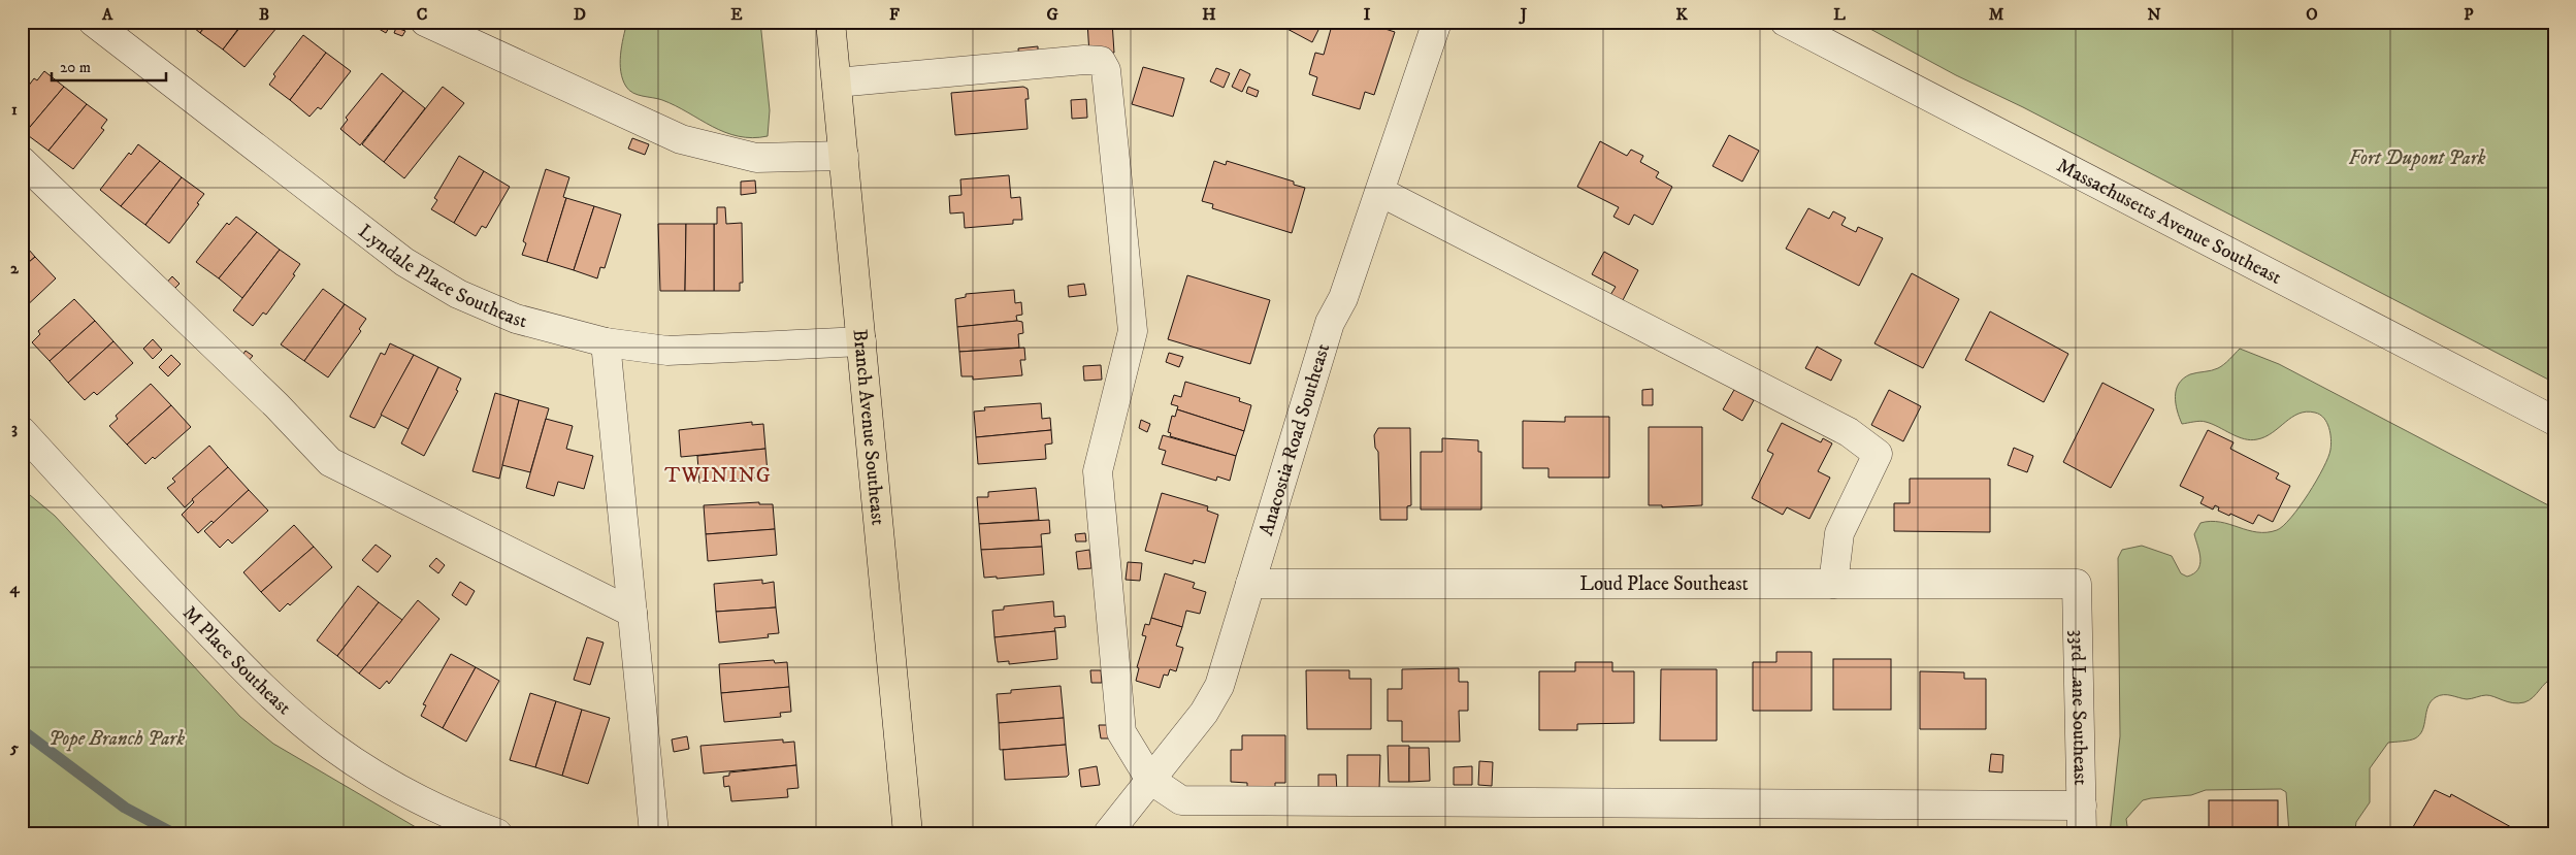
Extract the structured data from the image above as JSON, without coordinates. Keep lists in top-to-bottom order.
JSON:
{
  "streets": {
    "main road": ["Branch Avenue Southeast"],
    "street": [
      "Massachusetts Avenue Southeast",
      "Lyndale Place Southeast",
      "Anacostia Road Southeast",
      "Loud Place Southeast",
      "M Place Southeast",
      "33rd Lane Southeast"
    ]
  },
  "crossings": [
    ["Lyndale Place Southeast", "Branch Avenue Southeast"],
    ["Anacostia Road Southeast", "Loud Place Southeast"],
    ["Loud Place Southeast", "33rd Lane Southeast"]
  ],
  "districts": ["TWINING"],
  "parks": ["Fort Dupont Park", "Pope Branch Park"],
  "scale_bar": "20 m",
  "grid": {
    "columns": [
      "A",
      "B",
      "C",
      "D",
      "E",
      "F",
      "G",
      "H",
      "I",
      "J",
      "K",
      "L",
      "M",
      "N",
      "O",
      "P"
    ],
    "rows": [
      "1",
      "2",
      "3",
      "4",
      "5"
    ]
  }
}
